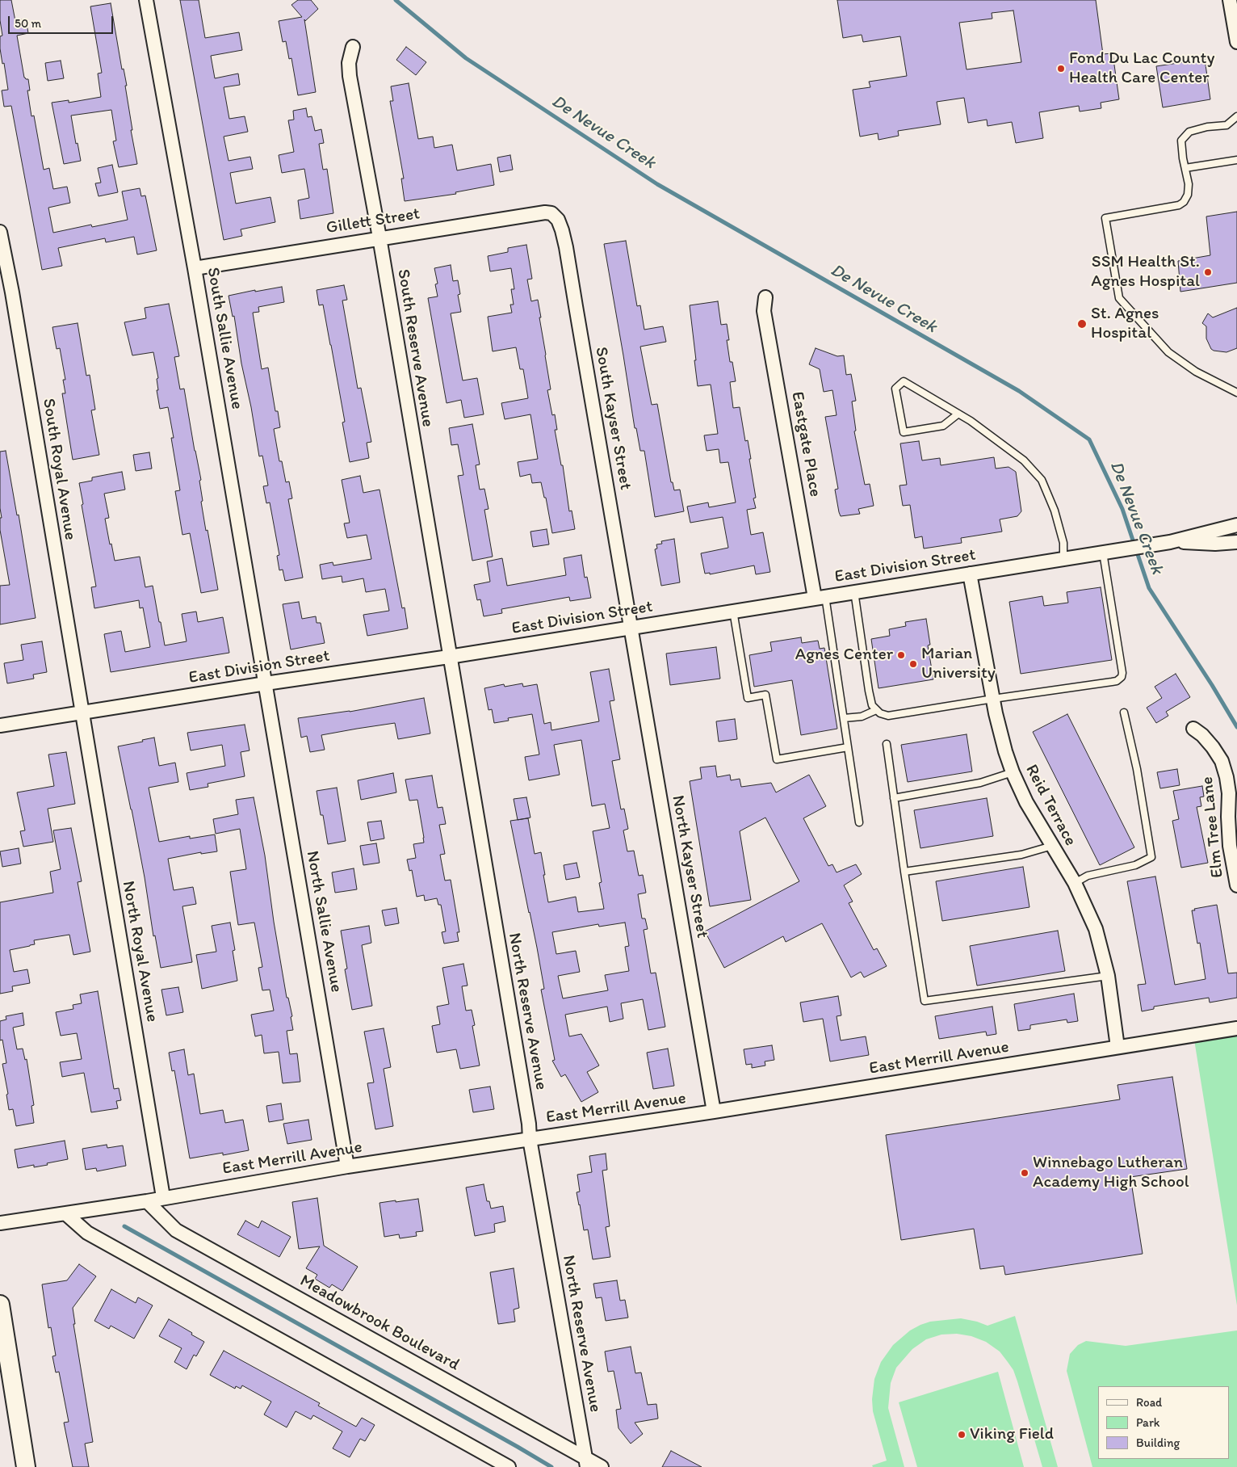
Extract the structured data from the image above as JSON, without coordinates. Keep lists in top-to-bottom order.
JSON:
{
  "streets": {
    "street": [
      "Gillett Street",
      "South Sallie Avenue",
      "South Reserve Avenue",
      "South Kayser Street",
      "Eastgate Place",
      "South Royal Avenue",
      "East Division Street",
      "Reid Terrace",
      "Elm Tree Lane",
      "North Kayser Street",
      "North Sallie Avenue",
      "North Royal Avenue",
      "North Reserve Avenue",
      "East Merrill Avenue",
      "Meadowbrook Boulevard"
    ]
  },
  "crossings": [
    ["Gillett Street", "South Sallie Avenue"],
    ["Gillett Street", "South Reserve Avenue"],
    ["Gillett Street", "South Kayser Street"],
    ["South Sallie Avenue", "East Division Street"],
    ["South Sallie Avenue", "North Sallie Avenue"],
    ["South Reserve Avenue", "East Division Street"],
    ["South Reserve Avenue", "North Reserve Avenue"],
    ["South Kayser Street", "East Division Street"],
    ["South Kayser Street", "North Kayser Street"],
    ["Eastgate Place", "East Division Street"],
    ["South Royal Avenue", "East Division Street"],
    ["South Royal Avenue", "North Royal Avenue"],
    ["East Division Street", "Reid Terrace"],
    ["East Division Street", "North Kayser Street"],
    ["East Division Street", "North Sallie Avenue"],
    ["East Division Street", "North Royal Avenue"],
    ["East Division Street", "North Reserve Avenue"],
    ["Reid Terrace", "East Merrill Avenue"],
    ["North Kayser Street", "East Merrill Avenue"],
    ["North Sallie Avenue", "East Merrill Avenue"],
    ["North Royal Avenue", "East Merrill Avenue"],
    ["North Reserve Avenue", "East Merrill Avenue"],
    ["North Reserve Avenue", "Meadowbrook Boulevard"],
    ["East Merrill Avenue", "Meadowbrook Boulevard"]
  ],
  "water": ["De Nevue Creek"],
  "places": [
    "Fond Du Lac County Health Care Center",
    "SSM Health St. Agnes Hospital",
    "St. Agnes Hospital",
    "Agnes Center",
    "Marian University",
    "Winnebago Lutheran Academy High School",
    "Viking Field"
  ],
  "legend": ["Road", "Park", "Building"],
  "scale_bar": "50 m"
}
